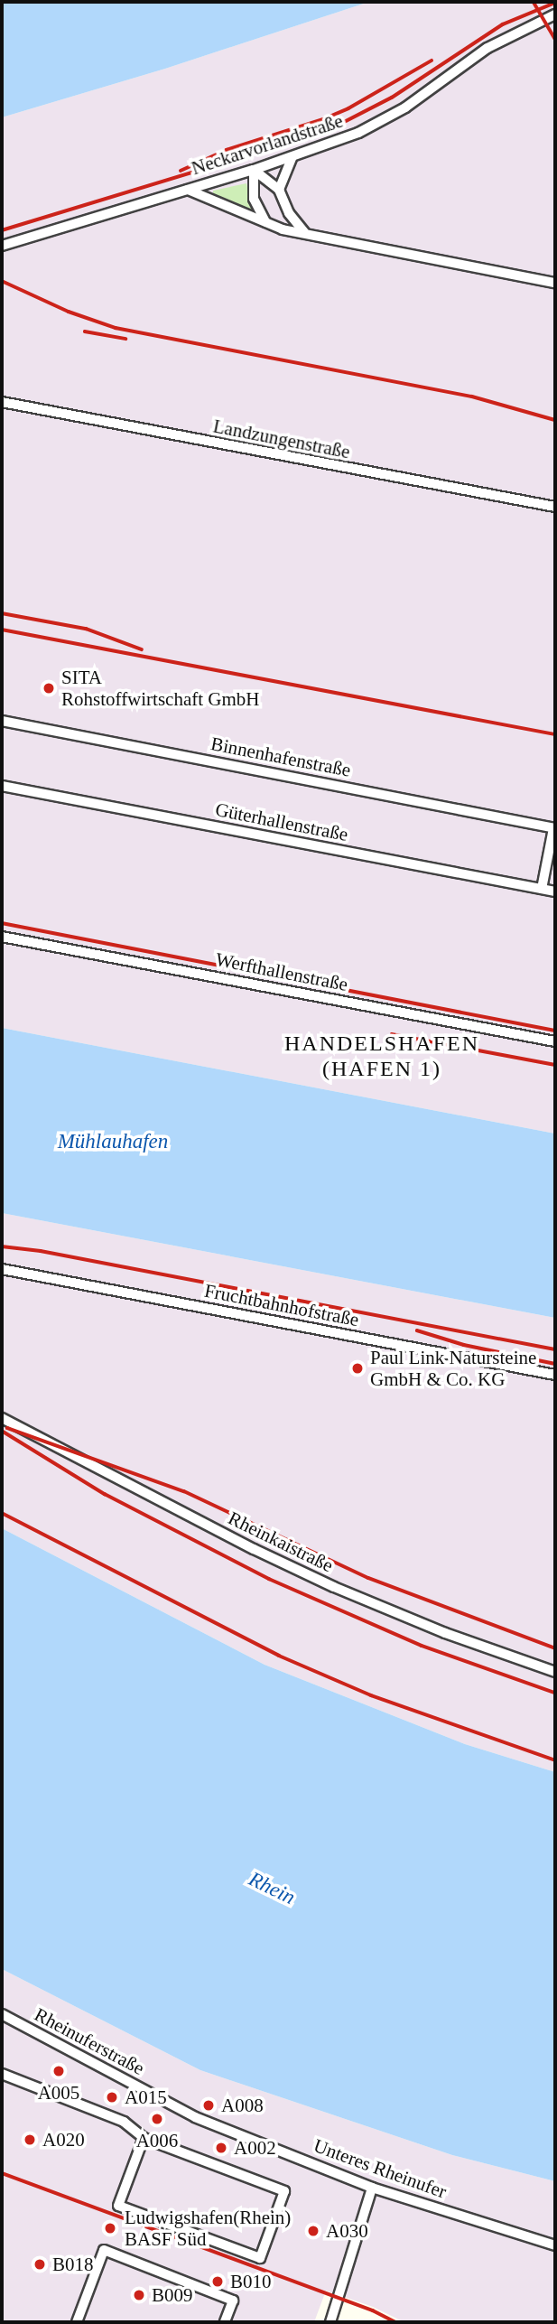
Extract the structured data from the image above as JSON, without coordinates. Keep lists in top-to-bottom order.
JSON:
{
  "streets": {
    "street": [
      "Neckarvorlandstraße",
      "Landzungenstraße",
      "Binnenhafenstraße",
      "Güterhallenstraße",
      "Werfthallenstraße",
      "Fruchtbahnhofstraße",
      "Rheinkaistraße",
      "Rheinuferstraße",
      "Unteres Rheinufer"
    ]
  },
  "crossings": [
    ["Binnenhafenstraße", "Güterhallenstraße"],
    ["Rheinuferstraße", "Unteres Rheinufer"]
  ],
  "districts": ["HANDELSHAFEN (HAFEN 1)"],
  "water": ["Mühlauhafen", "Rhein"],
  "places": [
    "SITA Rohstoffwirtschaft GmbH",
    "Paul Link Natursteine GmbH & Co. KG",
    "A005",
    "A015",
    "A008",
    "A006",
    "A020",
    "A002",
    "Ludwigshafen(Rhein) BASF Süd",
    "A030",
    "B018",
    "B010",
    "B009"
  ]
}
